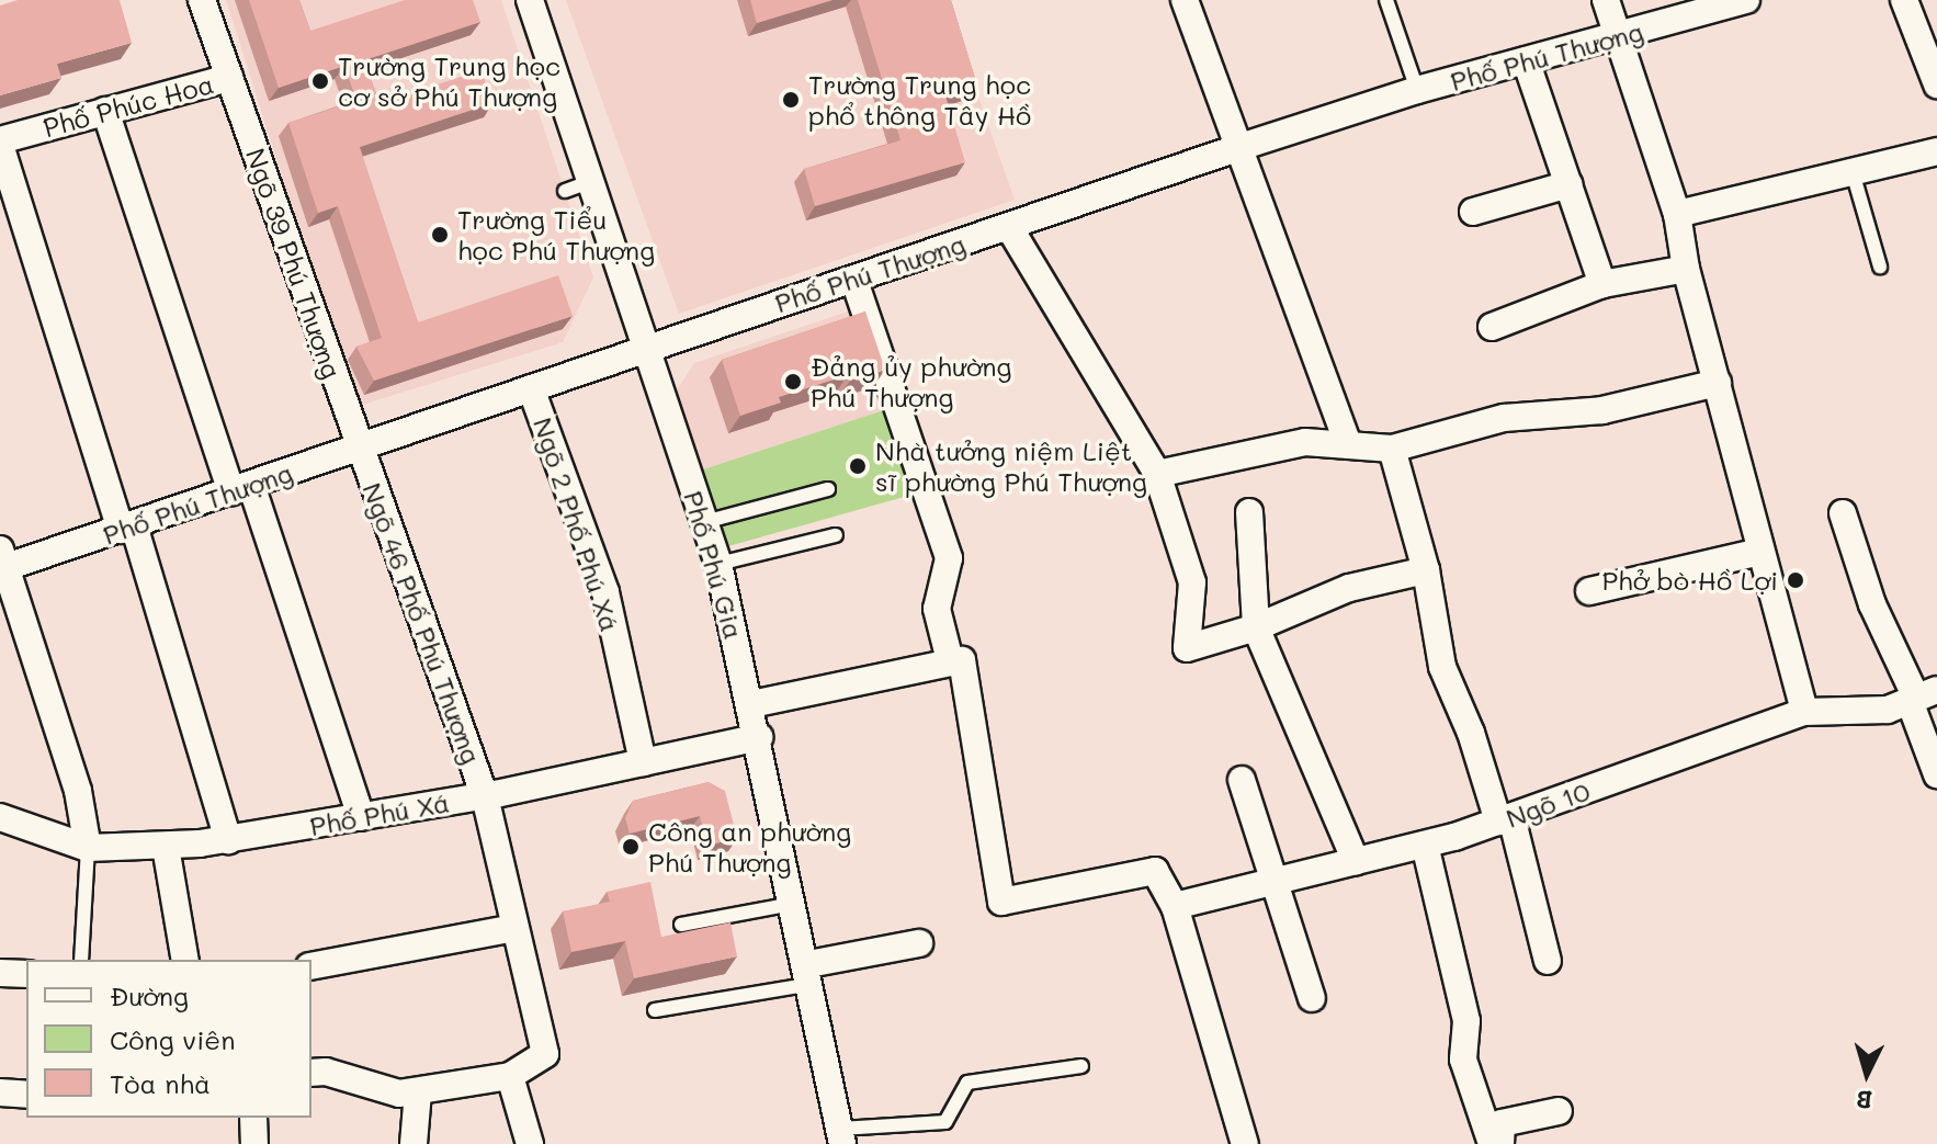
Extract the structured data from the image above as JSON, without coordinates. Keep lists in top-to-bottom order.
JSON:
{
  "streets": {
    "street": [
      "Phố Phú Thượng",
      "Phố Phúc Hoa",
      "Ngõ 39 Phú Thượng",
      "Ngõ 2 Phố Phú Xá",
      "Phố Phú Gia",
      "Ngõ 46 Phố Phú Thượng",
      "Ngõ 10",
      "Phố Phú Xá"
    ]
  },
  "crossings": [
    ["Phố Phú Thượng", "Ngõ 39 Phú Thượng"],
    ["Phố Phú Thượng", "Ngõ 2 Phố Phú Xá"],
    ["Phố Phú Thượng", "Phố Phú Gia"],
    ["Phố Phú Thượng", "Ngõ 46 Phố Phú Thượng"],
    ["Phố Phúc Hoa", "Ngõ 39 Phú Thượng"],
    ["Ngõ 39 Phú Thượng", "Ngõ 46 Phố Phú Thượng"],
    ["Ngõ 2 Phố Phú Xá", "Phố Phú Xá"],
    ["Phố Phú Gia", "Phố Phú Xá"],
    ["Ngõ 46 Phố Phú Thượng", "Phố Phú Xá"]
  ],
  "places": [
    "Trường Trung học cơ sở Phú Thượng",
    "Trường Trung học phổ thông Tây Hồ",
    "Trường Tiểu học Phú Thượng",
    "Đảng ủy phường Phú Thượng",
    "Nhà tưởng niệm Liệt sĩ phường Phú Thượng",
    "Phở bò Hồ Lợi",
    "Công an phường Phú Thượng"
  ],
  "legend": ["Đường", "Công viên", "Tòa nhà"],
  "north": "bottom"
}
